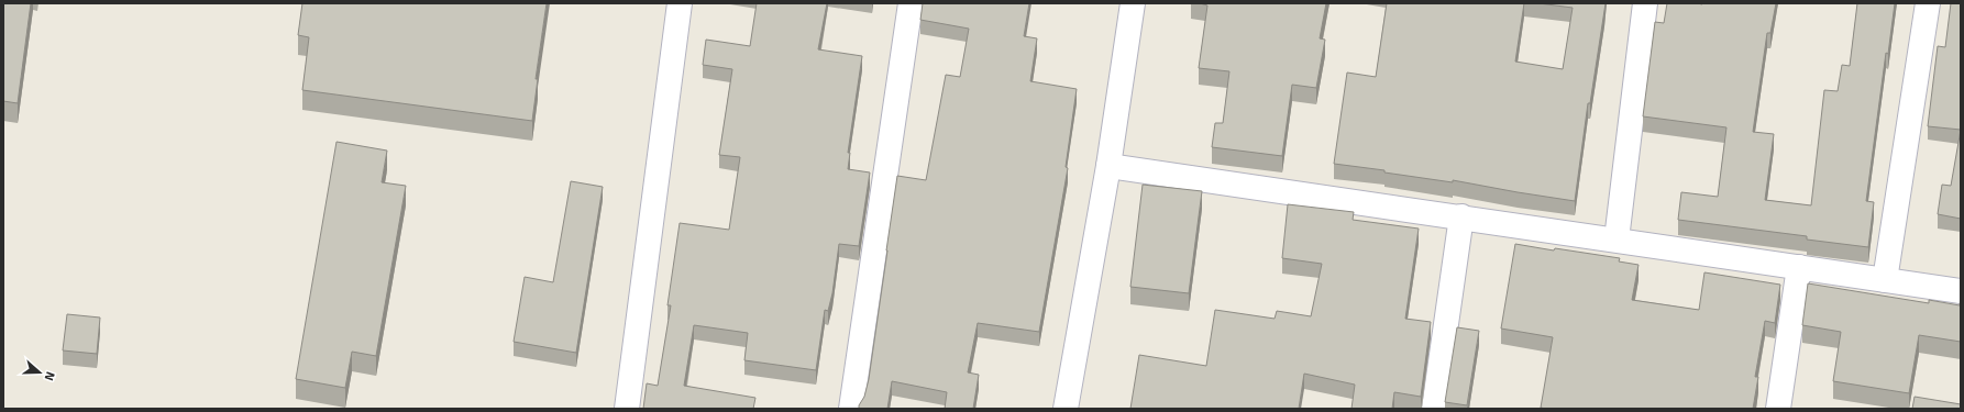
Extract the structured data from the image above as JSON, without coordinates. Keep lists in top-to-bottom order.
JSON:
{
  "north": "right"
}
